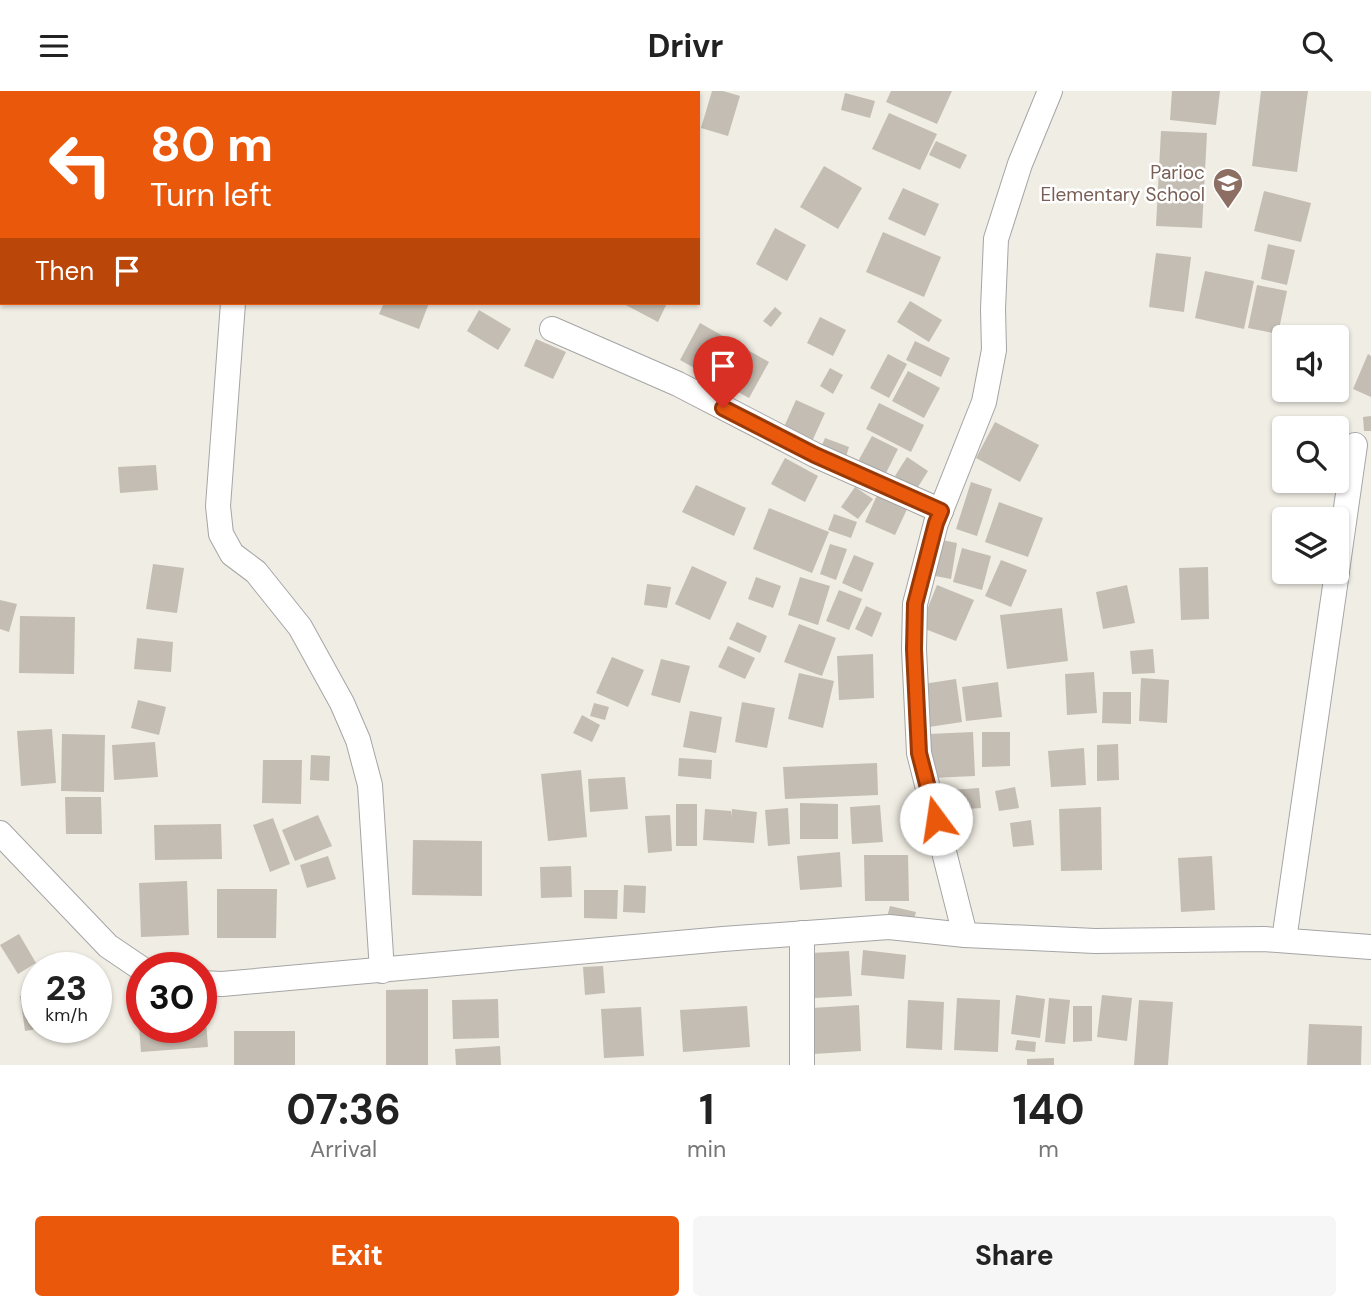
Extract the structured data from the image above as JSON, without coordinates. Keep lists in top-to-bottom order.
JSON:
{
  "places": {
    "school or university": ["Parioc Elementary School"]
  },
  "page": {
    "header": "Drivr",
    "turn": ["80 m", "Turn left"],
    "then": "Then",
    "speed": "23 km/h",
    "limit": "30",
    "eta": [
      "07:36",
      "Arrival",
      "1",
      "min",
      "140",
      "m"
    ],
    "buttons": ["Exit", "Share"]
  }
}
